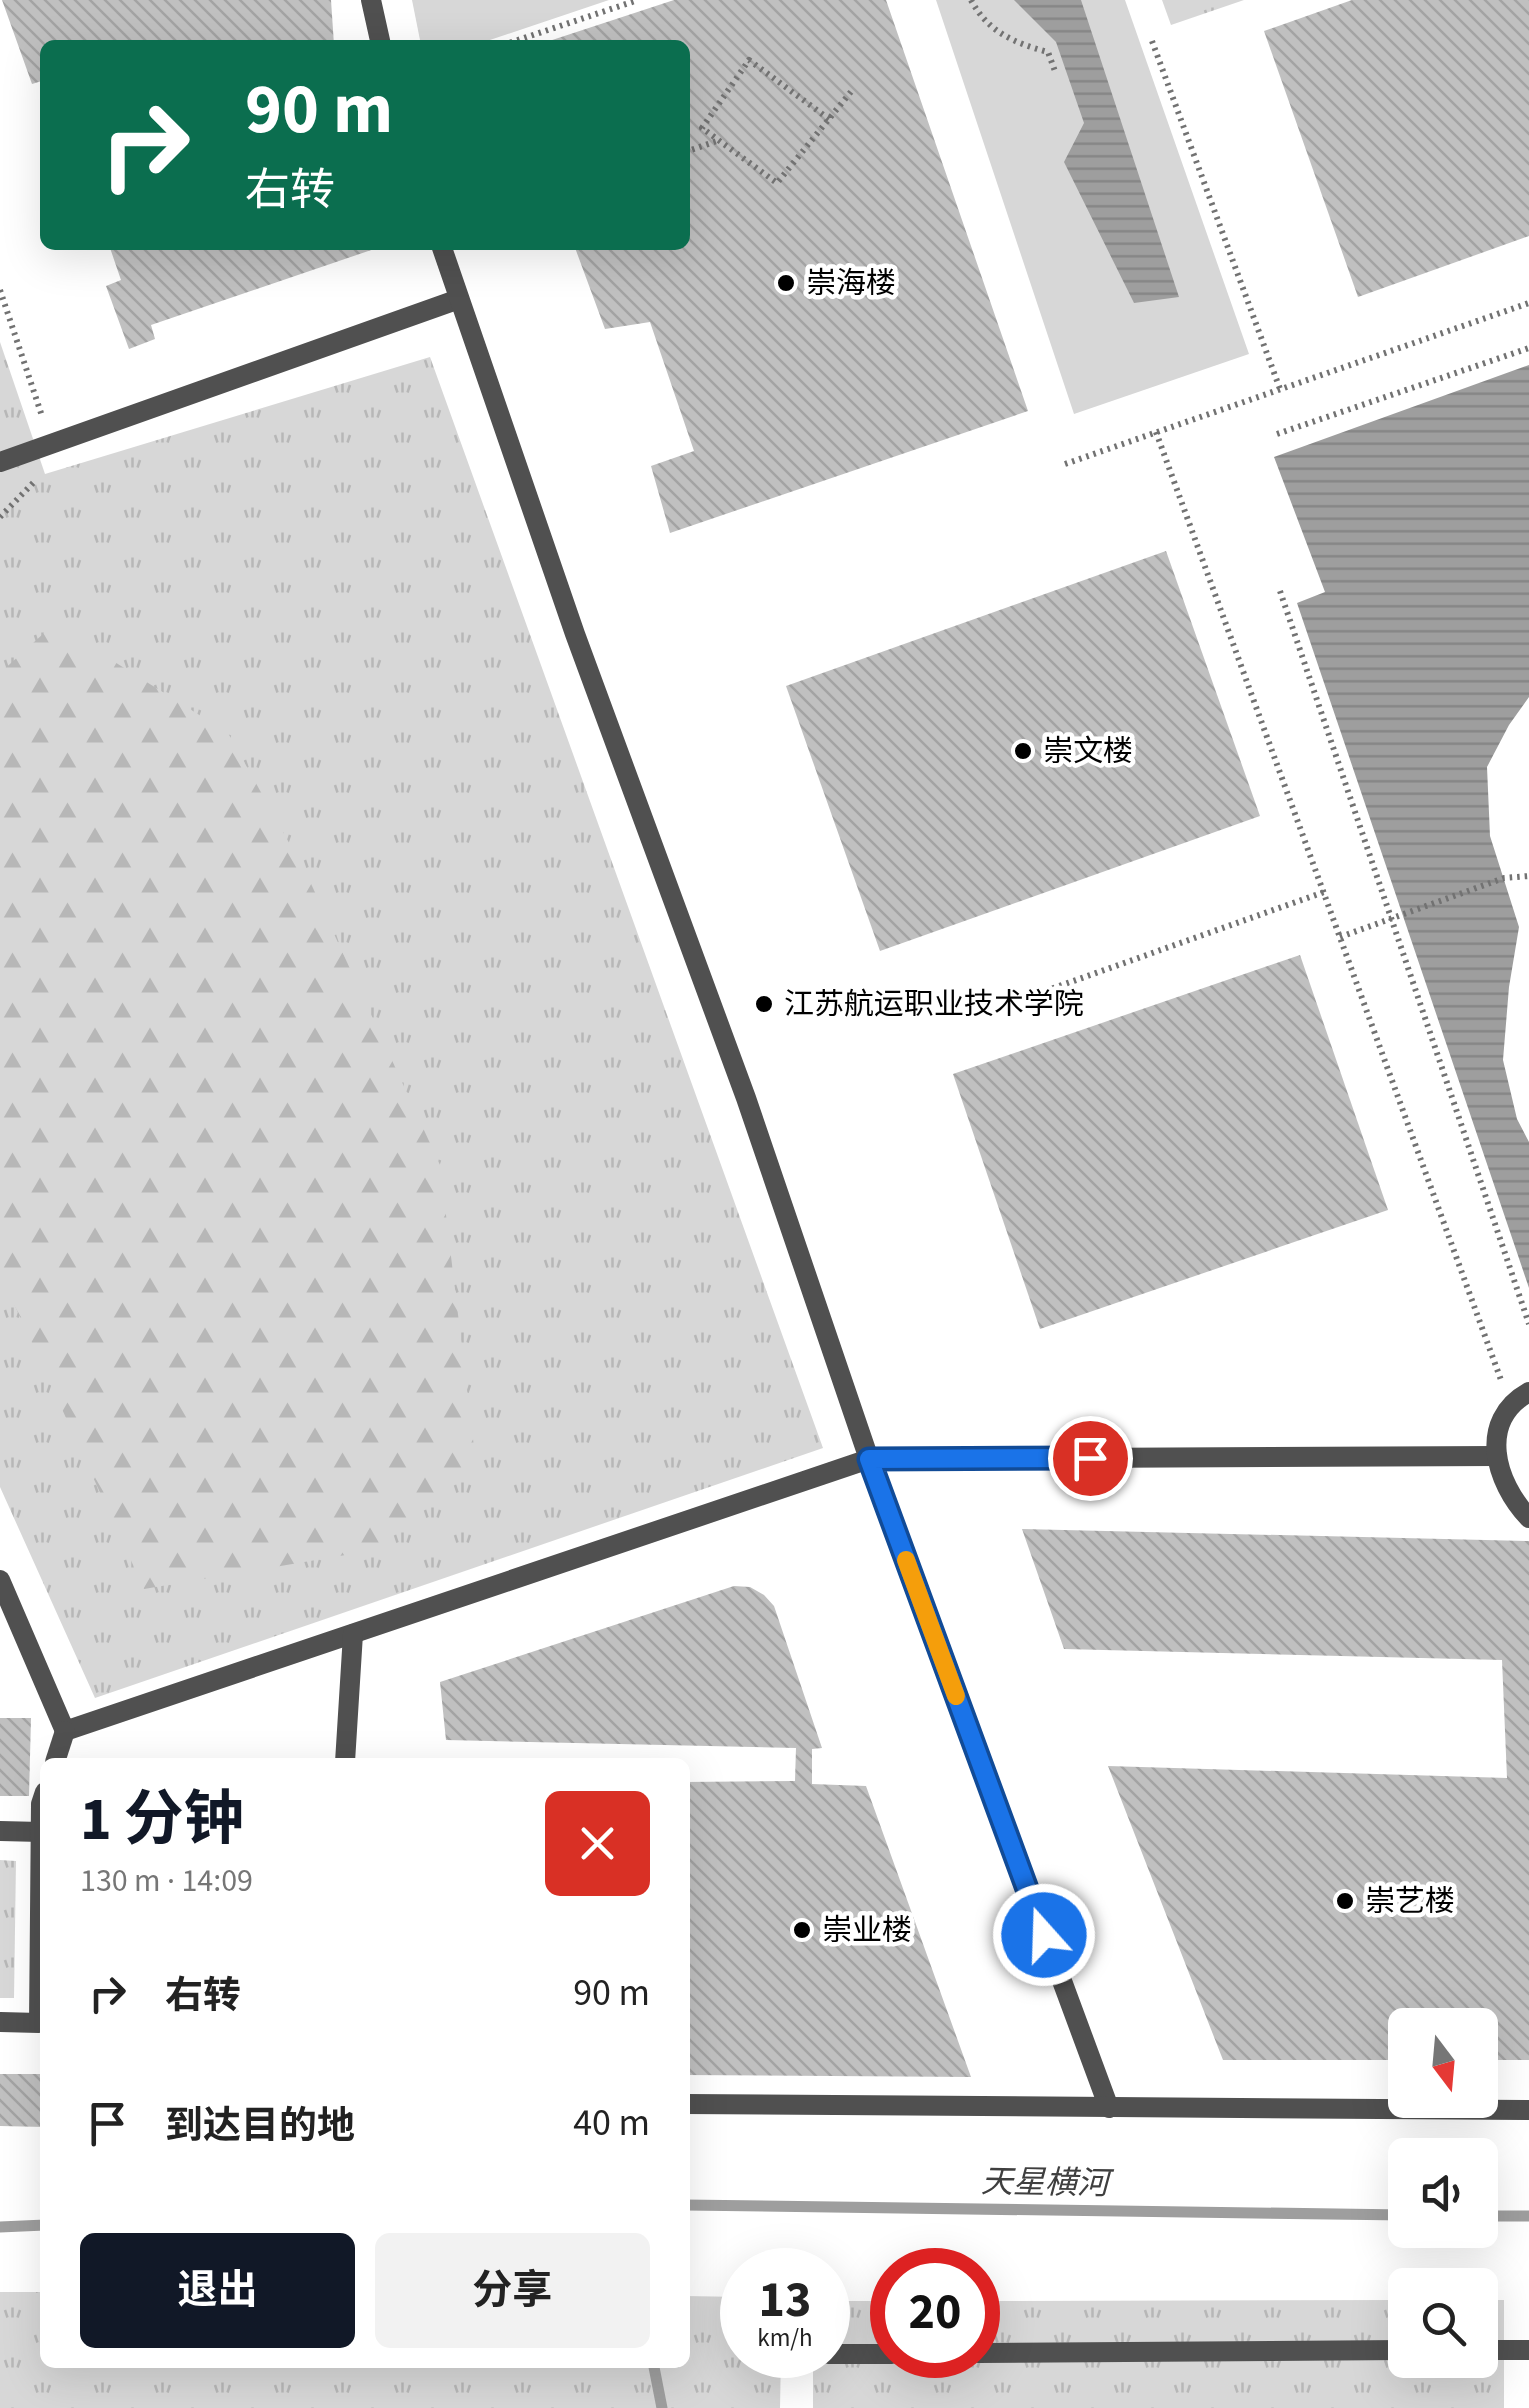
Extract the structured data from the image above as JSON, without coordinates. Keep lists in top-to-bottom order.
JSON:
{
  "water": ["天星横河"],
  "places": [
    "崇海楼",
    "崇文楼",
    "江苏航运职业技术学院",
    "崇艺楼",
    "崇业楼"
  ],
  "north": "bottom",
  "page": {
    "turn": ["90 m", "右转"],
    "heading": ["1 分钟", "130 m · 14:09"],
    "list": [
      {
        "name": "右转",
        "value": "90 m"
      },
      {
        "name": "到达目的地",
        "value": "40 m"
      }
    ],
    "buttons": ["退出", "分享"],
    "speed": "13 km/h",
    "limit": "20"
  }
}
